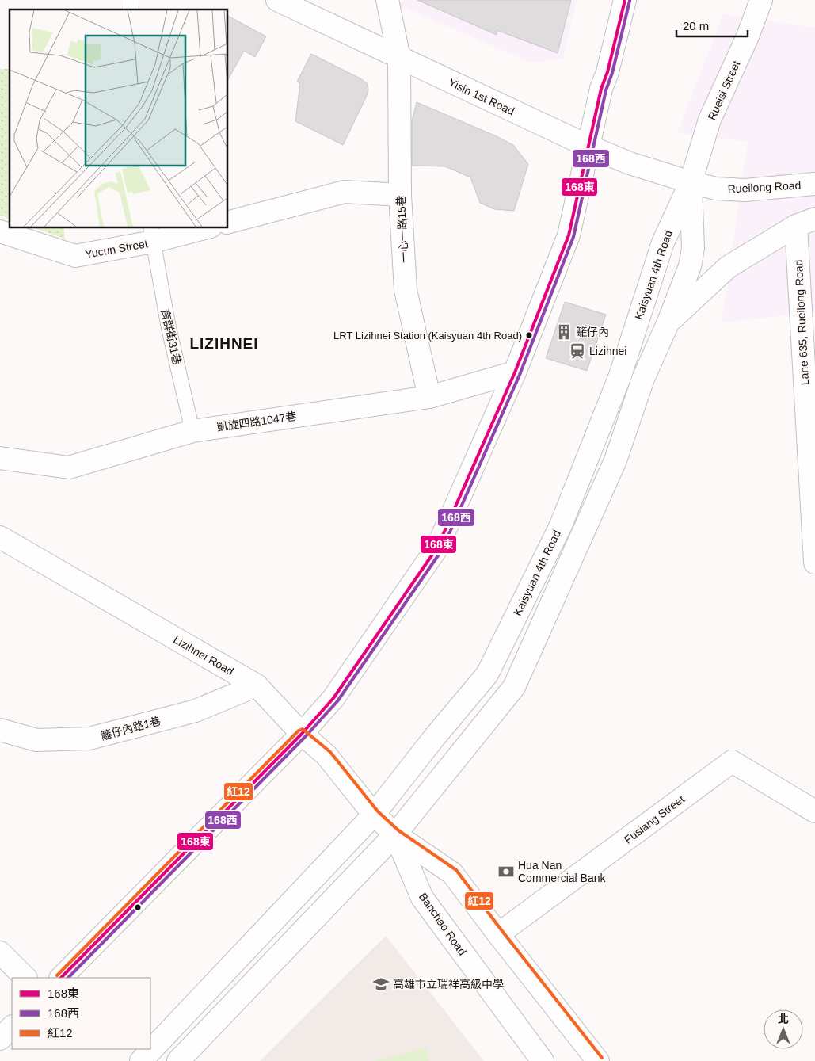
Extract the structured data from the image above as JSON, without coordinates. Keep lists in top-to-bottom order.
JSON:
{
  "streets": {
    "street": [
      "Rueisi Street",
      "Yisin 1st Road",
      "Rueilong Road",
      "一心一路15巷",
      "Yucun Street",
      "Kaisyuan 4th Road",
      "Lane 635, Rueilong Road",
      "凱旋四路1047巷",
      "Lizihnei Road",
      "籬仔內路1巷",
      "Fusiang Street",
      "Banchao Road"
    ],
    "lane": ["育群街31巷"]
  },
  "crossings": [
    ["Rueisi Street", "Yisin 1st Road"],
    ["Rueisi Street", "Rueilong Road"],
    ["Rueisi Street", "Kaisyuan 4th Road"],
    ["Yisin 1st Road", "Rueilong Road"],
    ["Yisin 1st Road", "一心一路15巷"],
    ["Yisin 1st Road", "Kaisyuan 4th Road"],
    ["Rueilong Road", "Kaisyuan 4th Road"],
    ["一心一路15巷", "凱旋四路1047巷"],
    ["Yucun Street", "育群街31巷"],
    ["Kaisyuan 4th Road", "Lizihnei Road"],
    ["育群街31巷", "凱旋四路1047巷"],
    ["Lizihnei Road", "籬仔內路1巷"],
    ["Lizihnei Road", "Banchao Road"]
  ],
  "districts": ["LIZIHNEI"],
  "places": {
    "building": ["籬仔內"],
    "other": ["LRT Lizihnei Station (Kaisyuan 4th Road)"],
    "station": ["Lizihnei"],
    "bank": ["Hua Nan Commercial Bank"],
    "school or university": ["高雄市立瑞祥高級中學"]
  },
  "lines": ["transit line 168東", "transit line 168西", "transit line 紅12"],
  "legend": ["168東", "168西", "紅12"],
  "scale_bar": "20 m",
  "north": "top"
}
